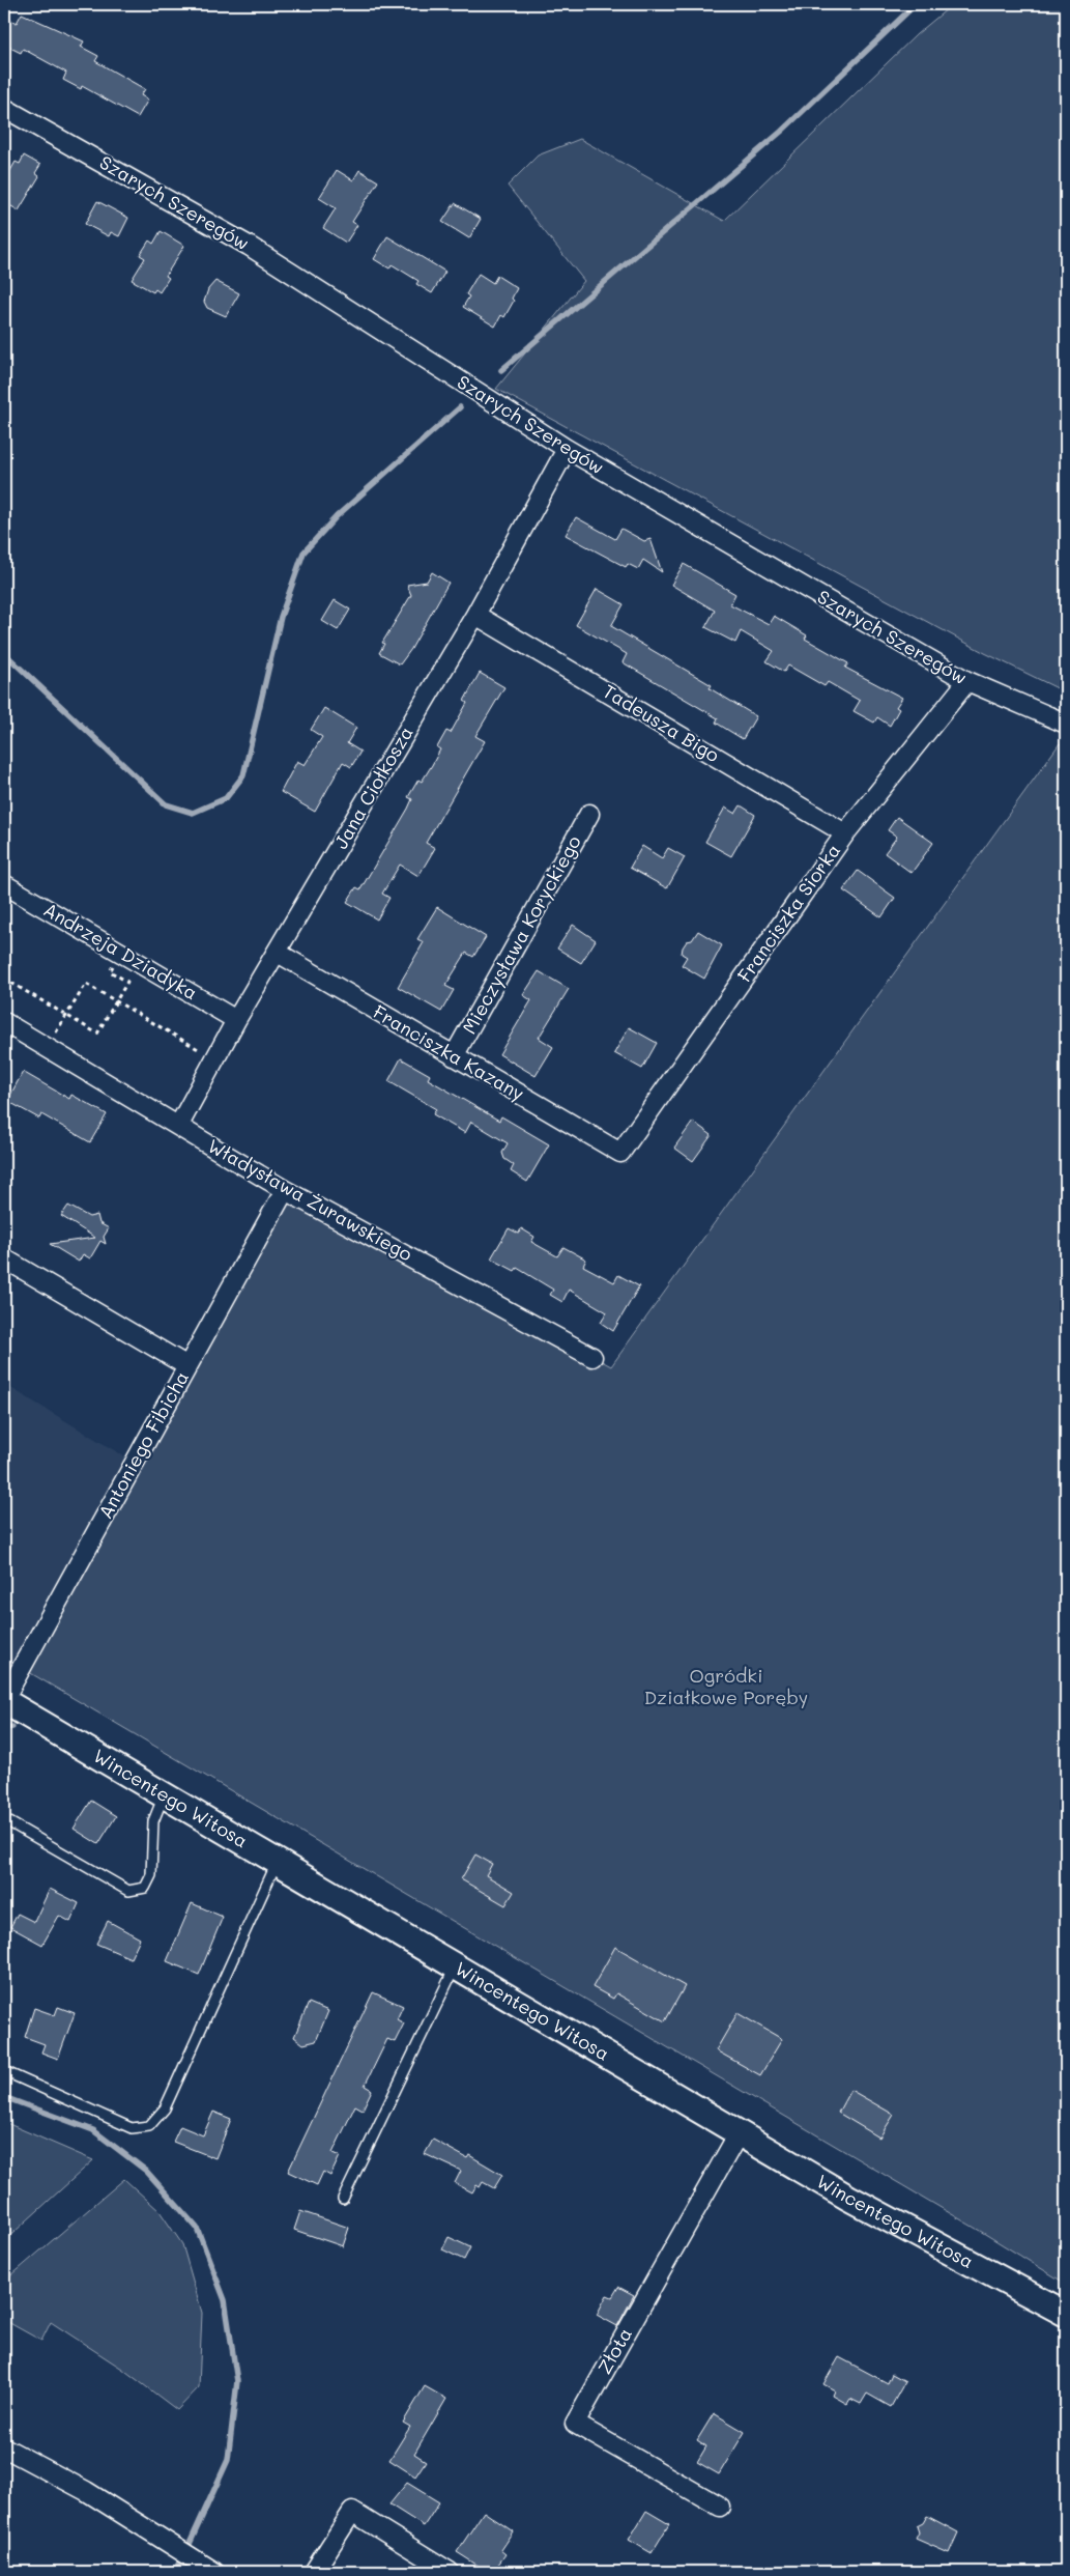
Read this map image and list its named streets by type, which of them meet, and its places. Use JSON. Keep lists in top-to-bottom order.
{
  "streets": {
    "street": [
      "Szarych Szeregów",
      "Tadeusza Bigo",
      "Jana Ciołkosza",
      "Franciszka Siorka",
      "Mieczysława Koryckiego",
      "Andrzeja Dziadyka",
      "Franciszka Kazany",
      "Władysława Żurawskiego",
      "Antoniego Fibicha",
      "Wincentego Witosa",
      "Złota"
    ]
  },
  "crossings": [
    ["Szarych Szeregów", "Jana Ciołkosza"],
    ["Szarych Szeregów", "Franciszka Siorka"],
    ["Tadeusza Bigo", "Jana Ciołkosza"],
    ["Tadeusza Bigo", "Franciszka Siorka"],
    ["Jana Ciołkosza", "Andrzeja Dziadyka"],
    ["Jana Ciołkosza", "Franciszka Kazany"],
    ["Jana Ciołkosza", "Władysława Żurawskiego"],
    ["Franciszka Siorka", "Franciszka Kazany"],
    ["Mieczysława Koryckiego", "Franciszka Kazany"],
    ["Władysława Żurawskiego", "Antoniego Fibicha"],
    ["Antoniego Fibicha", "Wincentego Witosa"],
    ["Wincentego Witosa", "Złota"]
  ],
  "parks": ["Ogródki Działkowe Poręby"]
}
